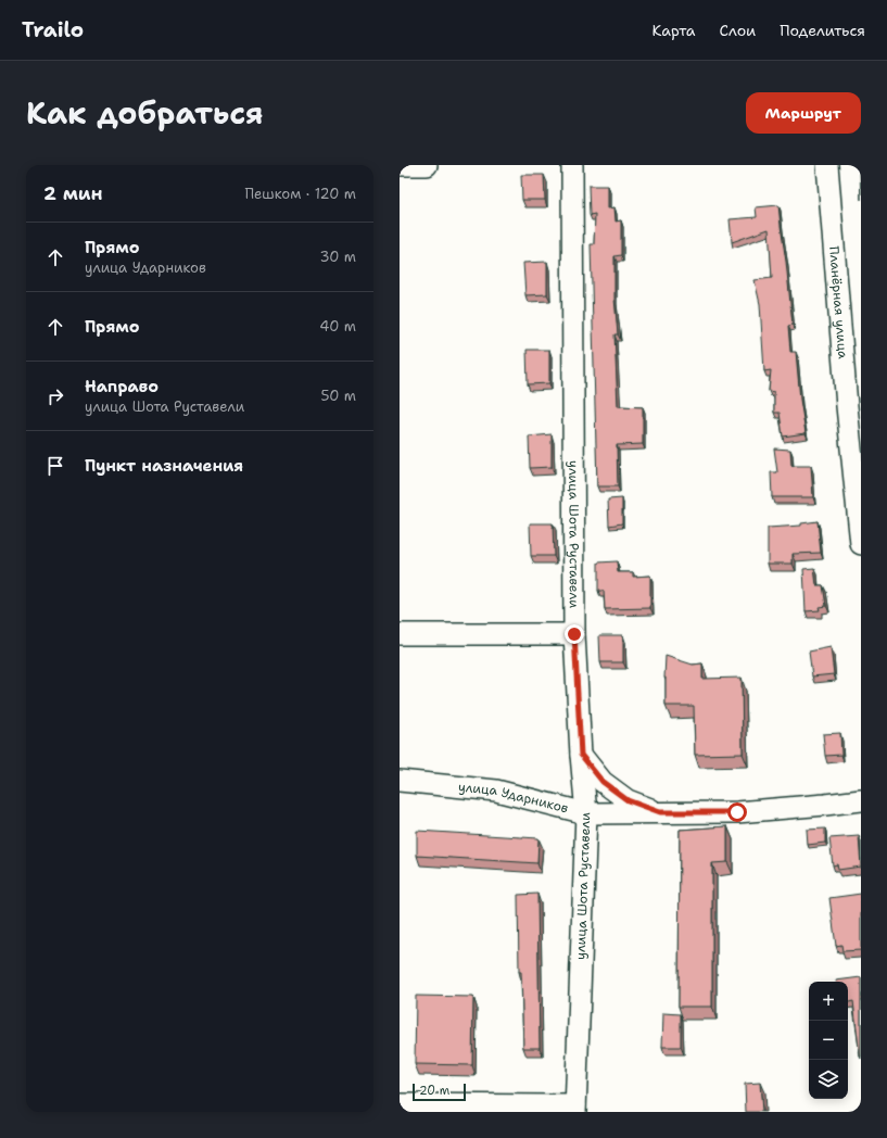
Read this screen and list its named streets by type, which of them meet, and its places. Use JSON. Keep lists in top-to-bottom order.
{
  "streets": {
    "street": ["Планёрная улица", "улица Шота Руставели", "улица Ударников"]
  },
  "crossings": [
    ["улица Шота Руставели", "улица Ударников"]
  ],
  "scale_bar": "20 m",
  "page": {
    "header": "Trailo",
    "nav": ["Карта", "Слои", "Поделиться"],
    "title": "Как добраться",
    "buttons": "Маршрут",
    "heading": ["2 мин", "Пешком · 120 m"],
    "list": [
      ["Прямо", "улица Ударников", "30 m"],
      ["Прямо", "40 m"],
      ["Направо", "улица Шота Руставели", "50 m"],
      "Пункт назначения"
    ],
    "map_buttons": ["+", "−"],
    "scale": "20 m"
  }
}
